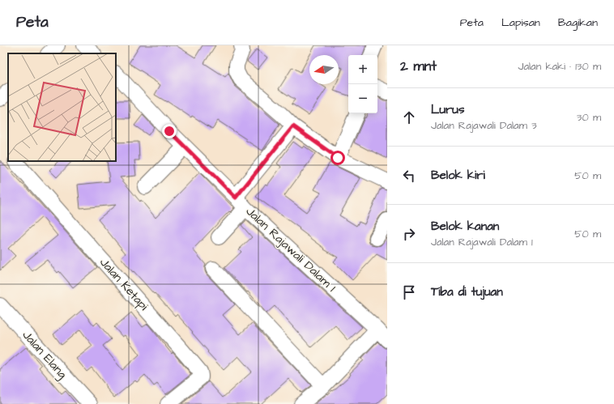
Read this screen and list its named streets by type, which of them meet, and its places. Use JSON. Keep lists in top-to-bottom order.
{
  "streets": {
    "street": ["Jalan Rajawali Dalam 1", "Jalan Ketapi", "Jalan Elang"]
  },
  "north": "left",
  "page": {
    "header": "Peta",
    "nav": ["Peta", "Lapisan", "Bagikan"],
    "heading": ["2 mnt", "Jalan kaki · 130 m"],
    "map_buttons": ["+", "−"],
    "list": [
      ["Lurus", "Jalan Rajawali Dalam 3", "30 m"],
      ["Belok kiri", "50 m"],
      ["Belok kanan", "Jalan Rajawali Dalam 1", "50 m"],
      "Tiba di tujuan"
    ]
  }
}
